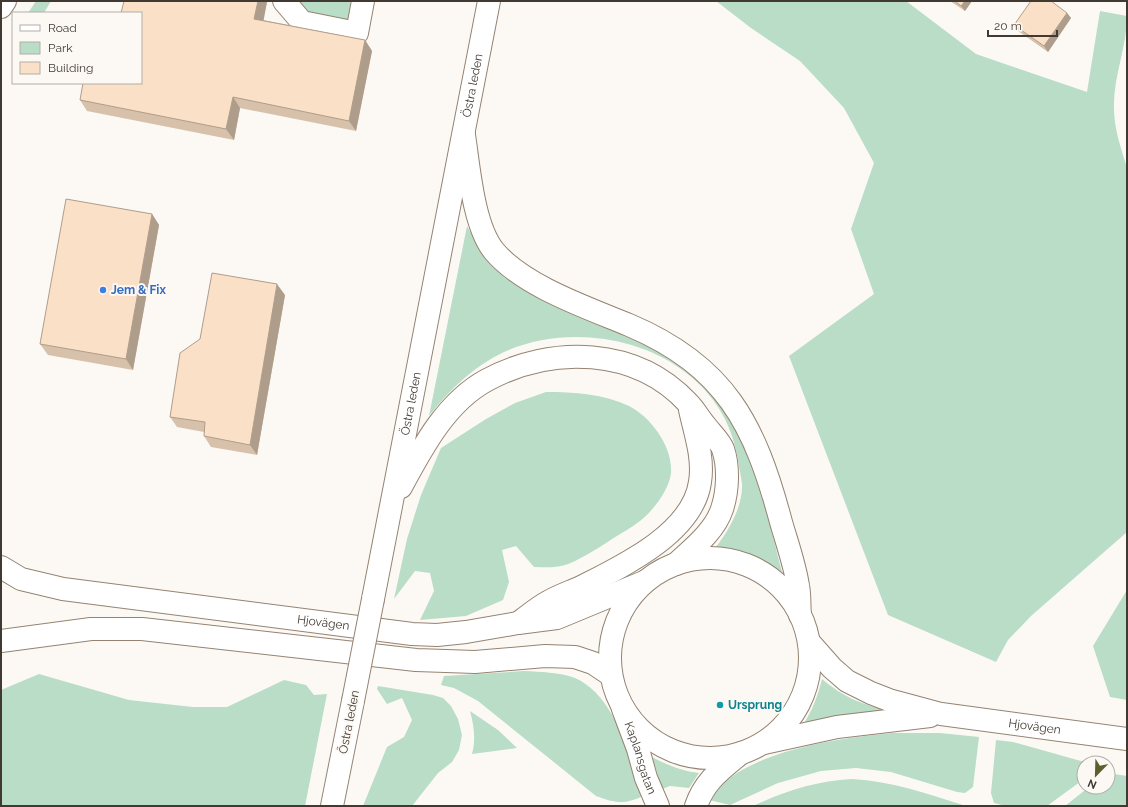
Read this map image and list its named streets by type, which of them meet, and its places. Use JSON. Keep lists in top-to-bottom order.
{
  "streets": {
    "main road": ["Östra leden", "Hjovägen", "Kaplansgatan"]
  },
  "places": ["Jem & Fix", "Ursprung"],
  "legend": ["Road", "Park", "Building"],
  "scale_bar": "20 m",
  "north": "bottom left"
}
